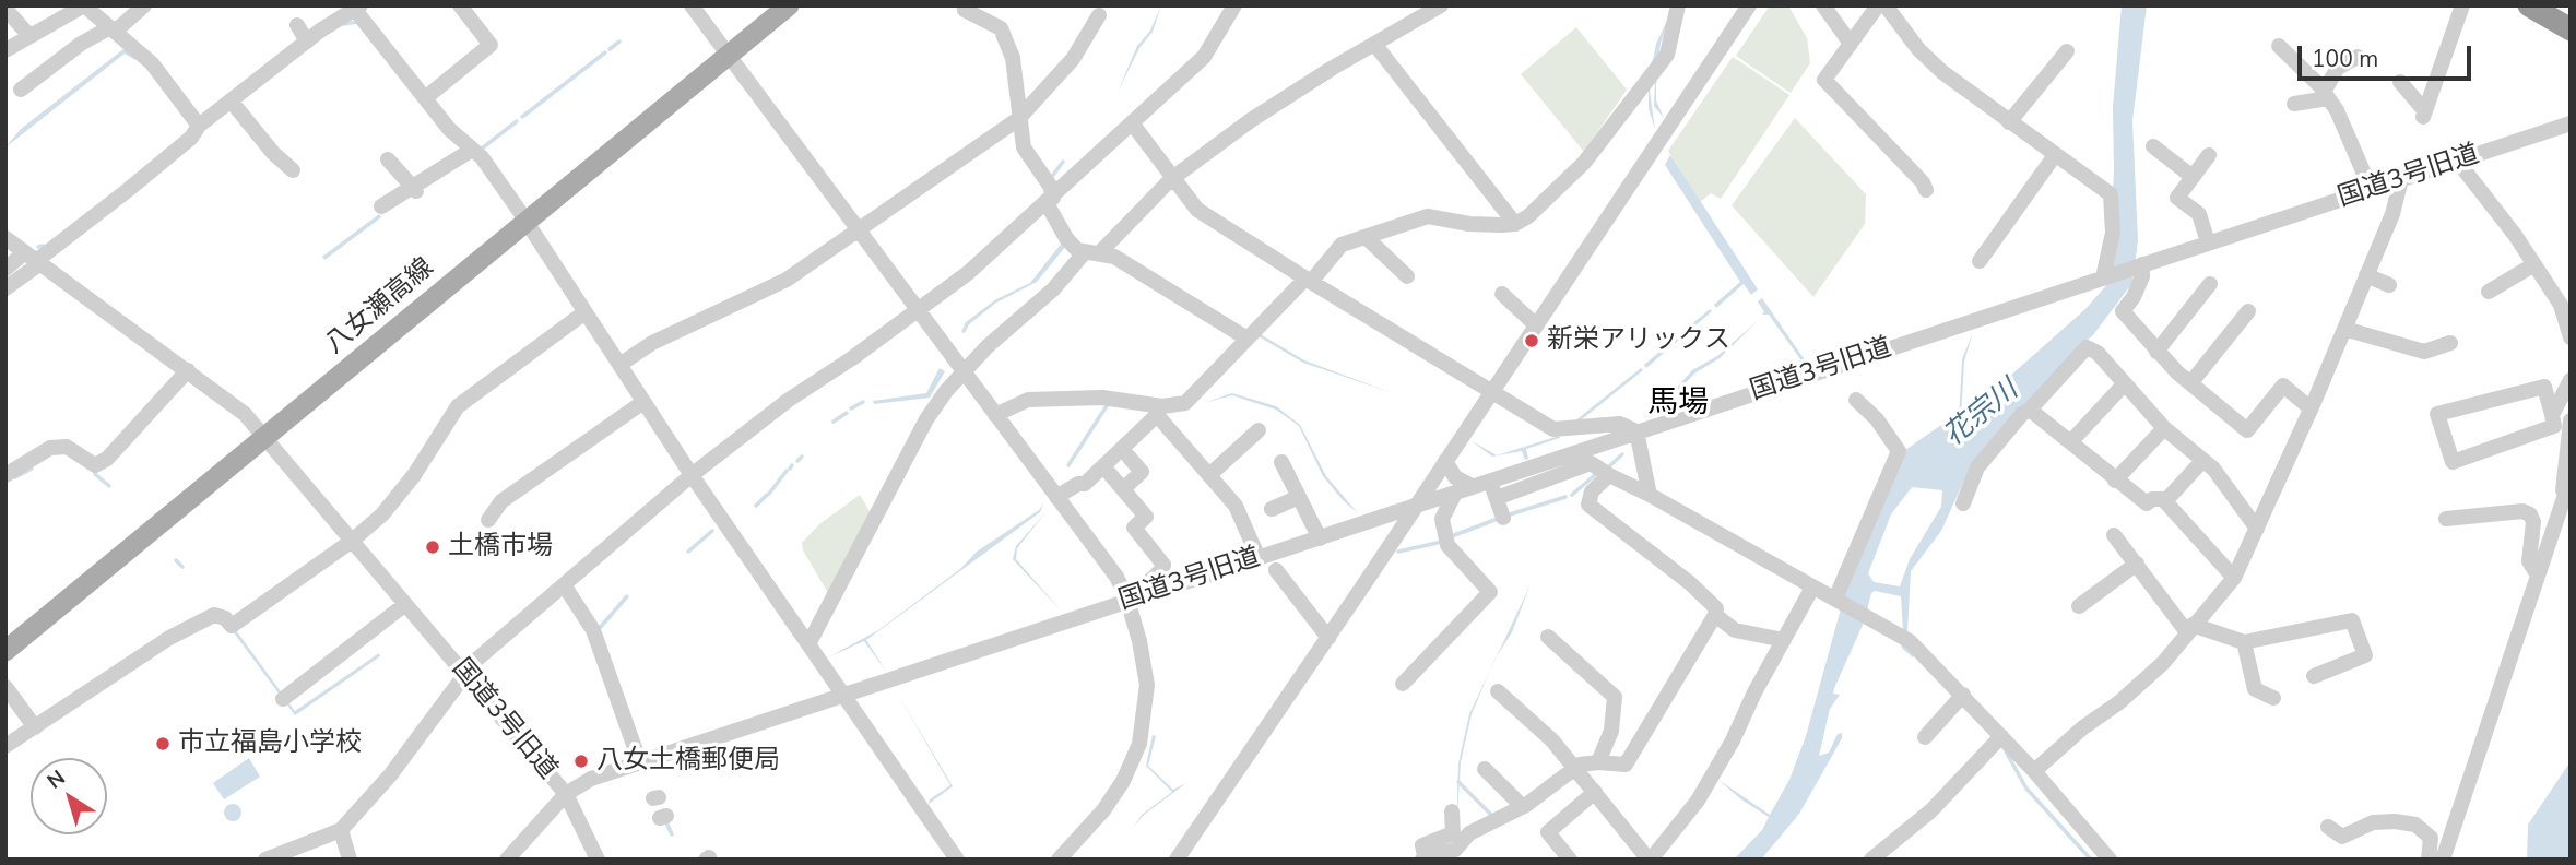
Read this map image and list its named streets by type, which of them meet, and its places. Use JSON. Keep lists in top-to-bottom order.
{
  "streets": {
    "main road": ["八女瀬高線"],
    "street": ["国道3号旧道"]
  },
  "crossings": [
    ["国道3号旧道", "八女瀬高線"]
  ],
  "districts": ["馬場"],
  "water": ["花宗川"],
  "places": [
    "新栄アリックス",
    "土橋市場",
    "市立福島小学校",
    "八女土橋郵便局"
  ],
  "scale_bar": "100 m",
  "north": "top left"
}
